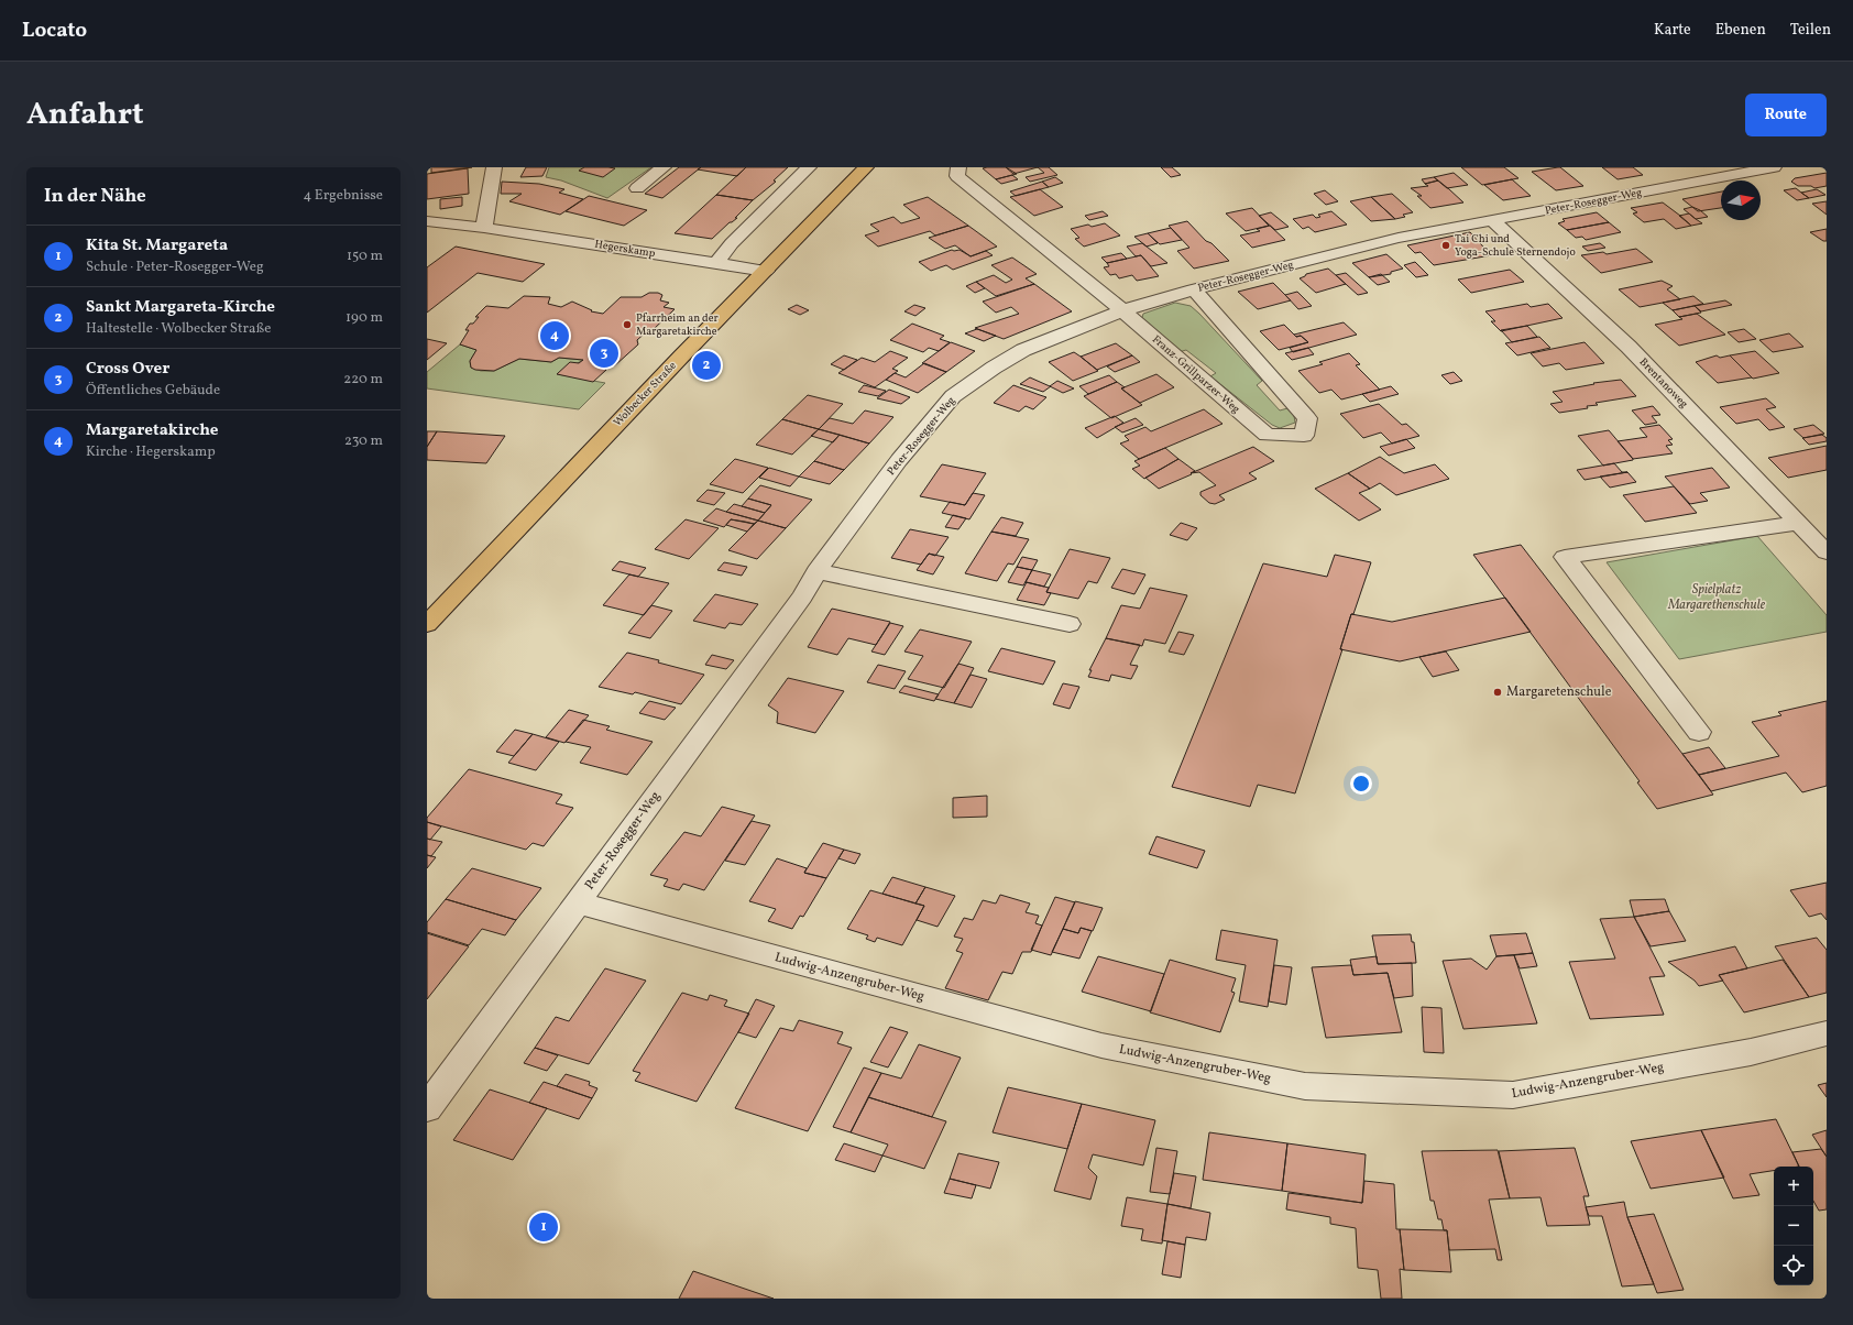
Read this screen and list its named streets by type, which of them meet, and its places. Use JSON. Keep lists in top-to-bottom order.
{
  "streets": {
    "main road": ["Wolbecker Straße"],
    "street": [
      "Peter-Rosegger-Weg",
      "Hegerskamp",
      "Franz-Grillparzer-Weg",
      "Brentanoweg",
      "Ludwig-Anzengruber-Weg"
    ]
  },
  "crossings": [
    ["Peter-Rosegger-Weg", "Franz-Grillparzer-Weg"],
    ["Peter-Rosegger-Weg", "Brentanoweg"],
    ["Peter-Rosegger-Weg", "Ludwig-Anzengruber-Weg"],
    ["Hegerskamp", "Wolbecker Straße"]
  ],
  "parks": ["Spielplatz Margarethenschule"],
  "places": ["Tai Chi und Yoga-Schule Sternendojo", "Pfarrheim an der Margaretakirche", "Margaretenschule"],
  "north": "right",
  "page": {
    "header": "Locato",
    "nav": ["Karte", "Ebenen", "Teilen"],
    "title": "Anfahrt",
    "buttons": "Route",
    "heading": ["In der Nähe", "4 Ergebnisse"],
    "list": [
      {
        "mark": "1",
        "name": "Kita St. Margareta",
        "note": "Schule · Peter-Rosegger-Weg",
        "value": "150 m"
      },
      {
        "mark": "2",
        "name": "Sankt Margareta-Kirche",
        "note": "Haltestelle · Wolbecker Straße",
        "value": "190 m"
      },
      {
        "mark": "3",
        "name": "Cross Over",
        "note": "Öffentliches Gebäude",
        "value": "220 m"
      },
      {
        "mark": "4",
        "name": "Margaretakirche",
        "note": "Kirche · Hegerskamp",
        "value": "230 m"
      }
    ],
    "pins": [
      "4",
      "3",
      "2",
      "1"
    ],
    "map_buttons": ["+", "−"]
  }
}
